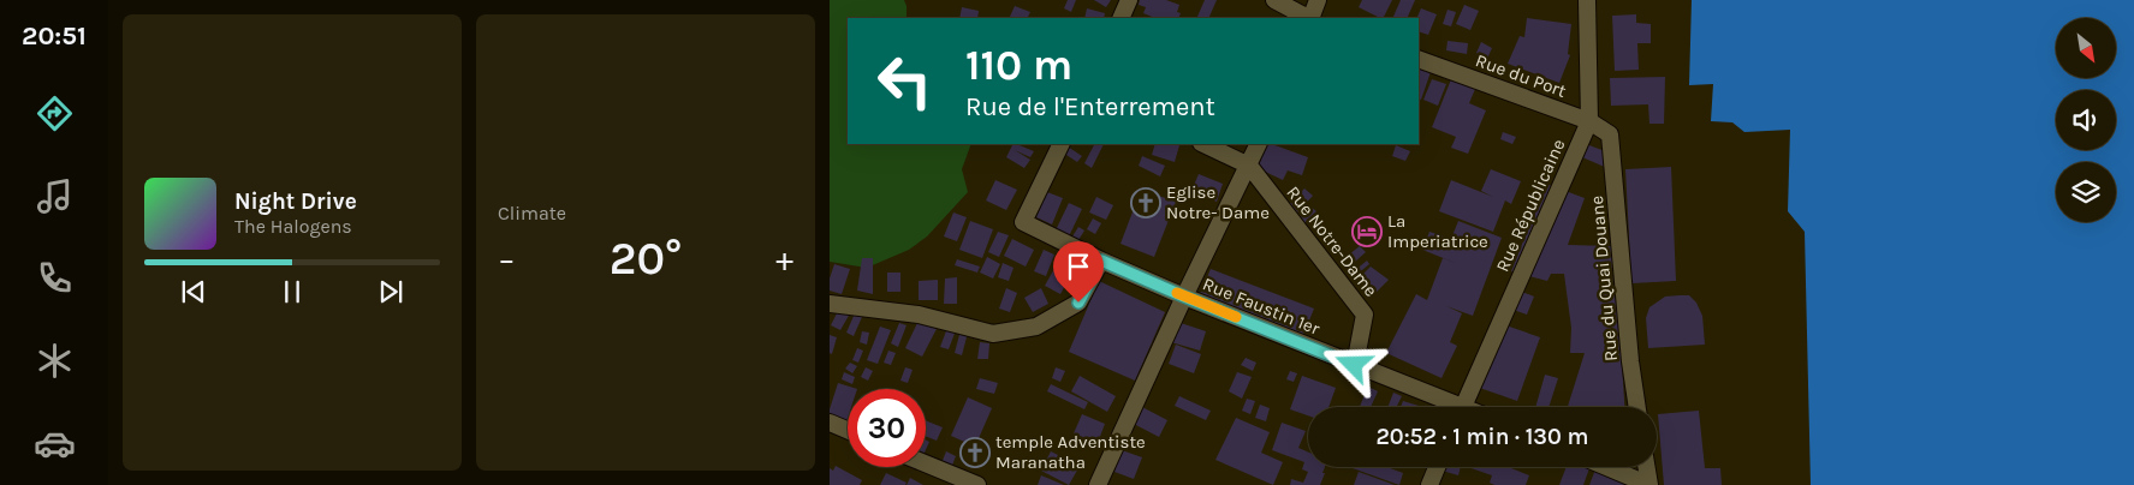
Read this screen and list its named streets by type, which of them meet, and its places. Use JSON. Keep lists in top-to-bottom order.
{
  "streets": {
    "street": [
      "Rue du Port",
      "Rue Républicaine",
      "Rue Notre-Dame",
      "Rue du Quai Douane",
      "Rue Faustin 1er"
    ]
  },
  "crossings": [
    ["Rue du Port", "Rue Républicaine"],
    ["Rue du Port", "Rue du Quai Douane"],
    ["Rue Notre-Dame", "Rue Faustin 1er"]
  ],
  "places": {
    "church": ["Eglise Notre- Dame", "temple Adventiste Maranatha"],
    "hotel": ["La Imperiatrice"]
  },
  "north": "bottom right",
  "page": {
    "tabs": "20:51",
    "tile": "Climate",
    "turn": ["110 m", "Rue de l'Enterrement"],
    "song": ["Night Drive", "The Halogens"],
    "heat": ["−", "20°", "+"],
    "limit": "30",
    "trip": "20:52 · 1 min · 130 m"
  }
}
